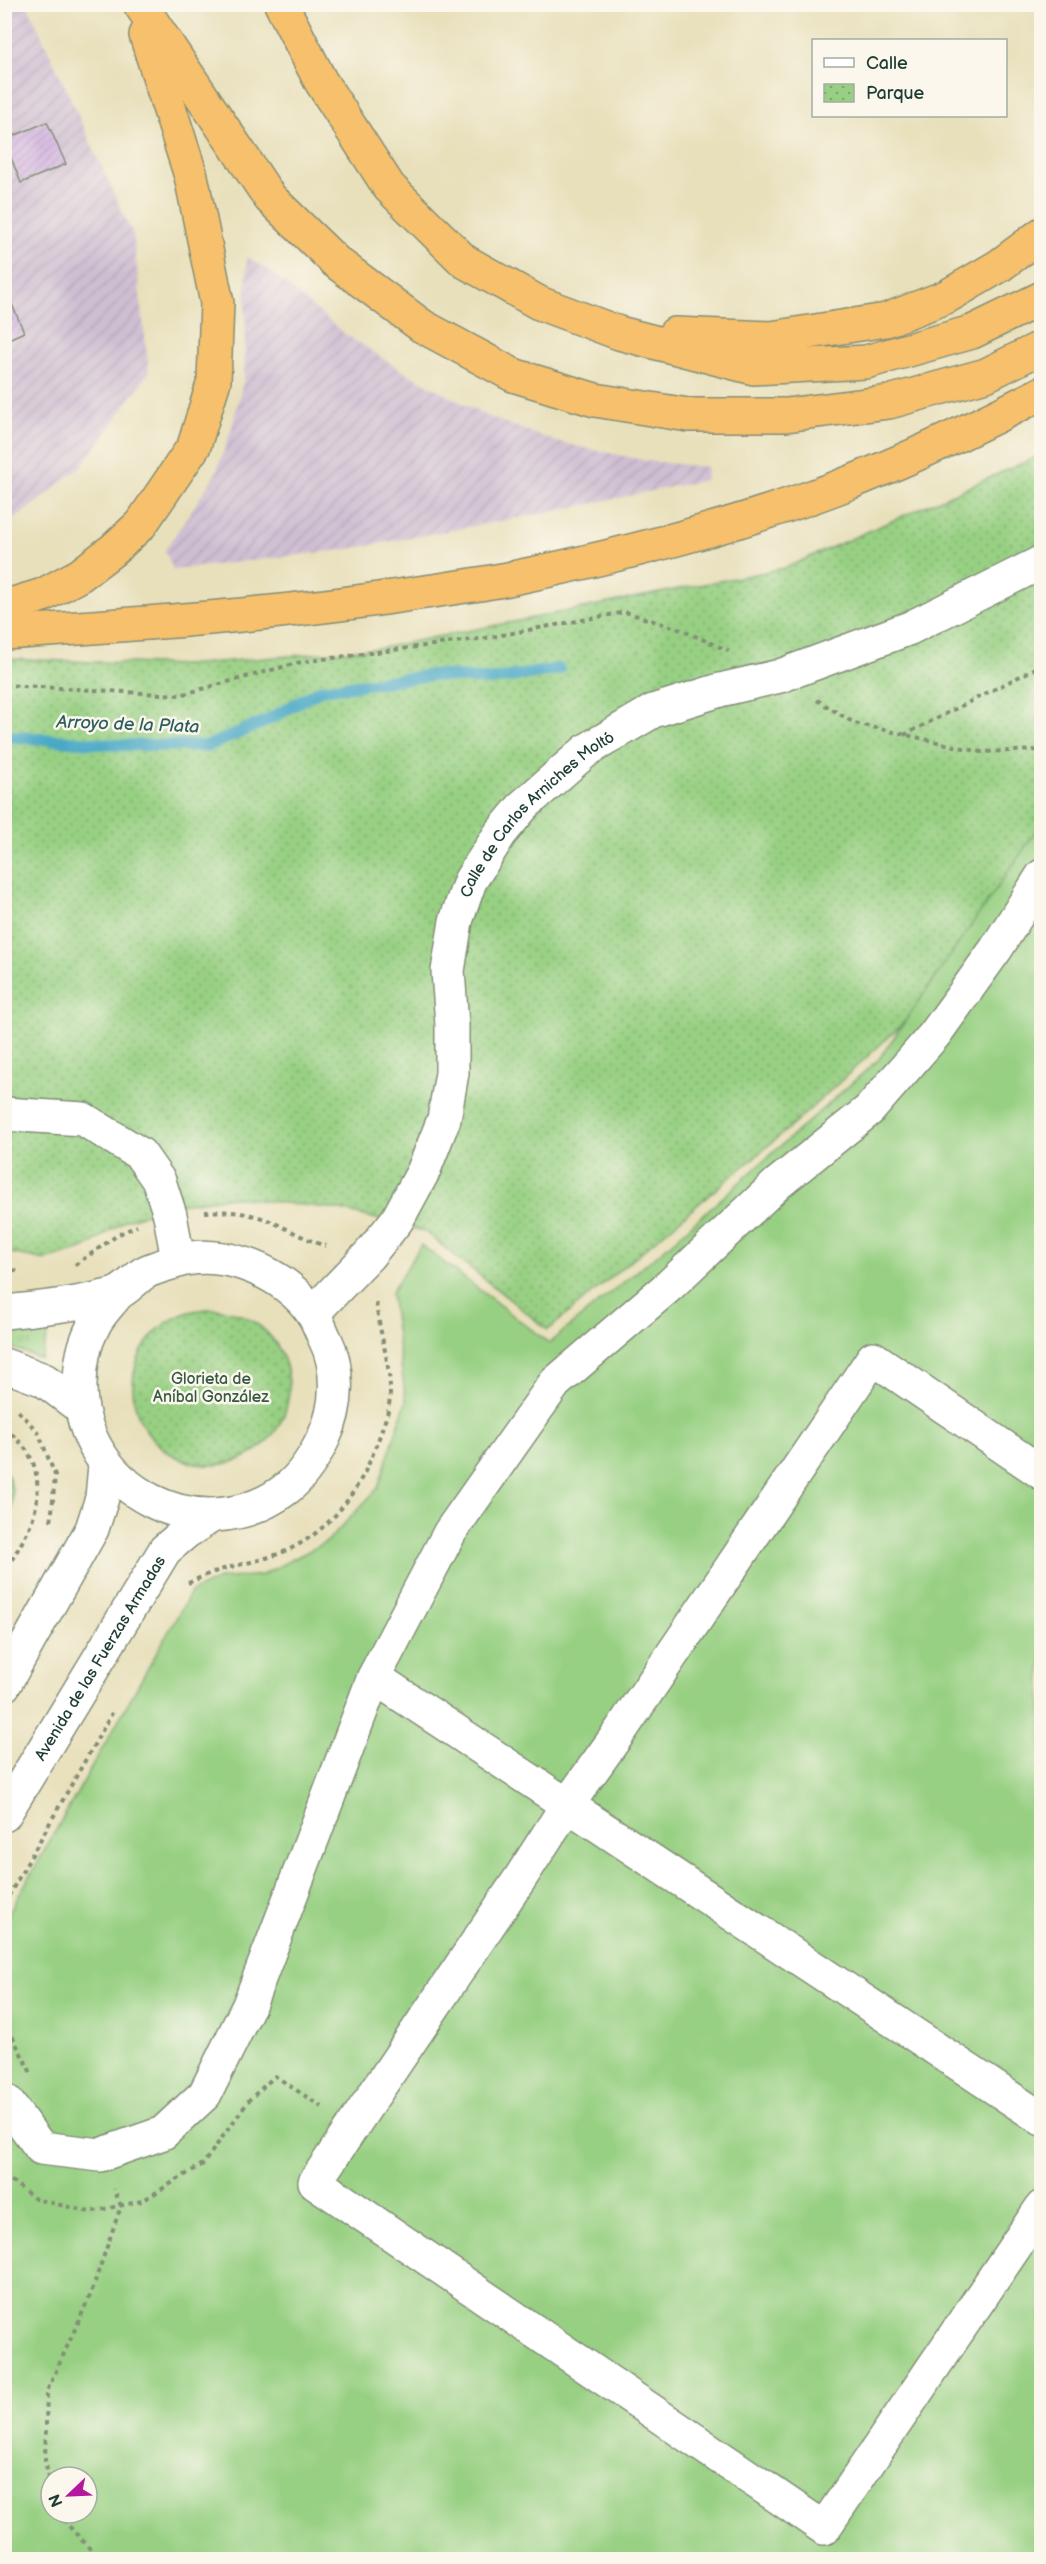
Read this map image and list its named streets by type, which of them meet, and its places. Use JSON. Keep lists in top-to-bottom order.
{
  "streets": {
    "street": ["Calle de Carlos Arniches Moltó", "Avenida de las Fuerzas Armadas"]
  },
  "water": ["Arroyo de la Plata"],
  "parks": ["Glorieta de Aníbal González"],
  "legend": ["Calle", "Parque"],
  "north": "bottom left"
}
